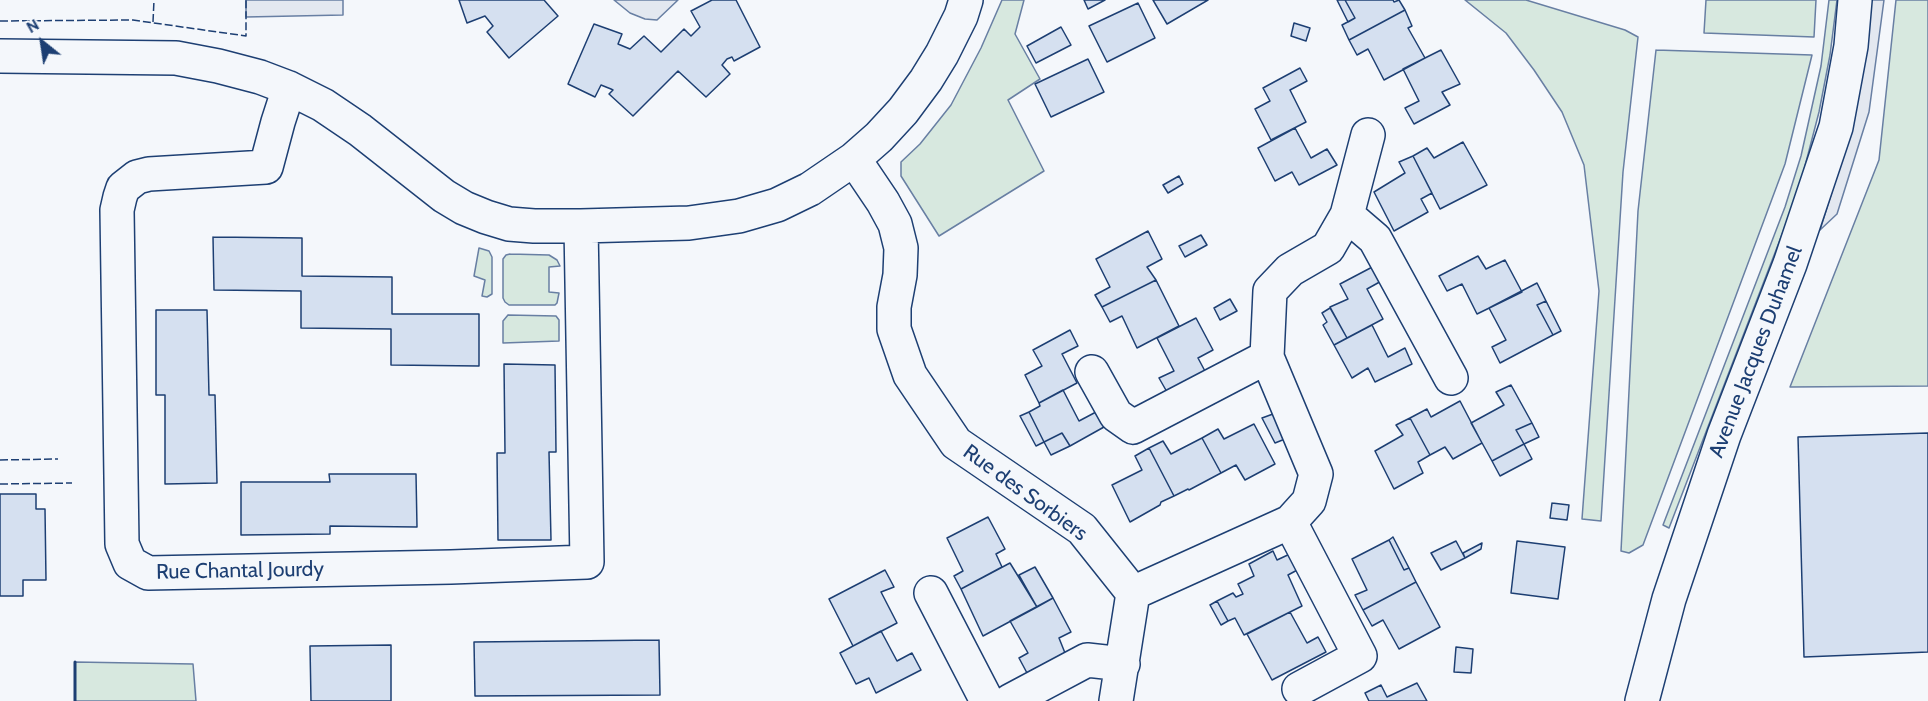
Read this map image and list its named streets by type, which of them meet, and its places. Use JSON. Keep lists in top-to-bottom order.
{
  "streets": {
    "street": ["Avenue Jacques Duhamel", "Rue des Sorbiers", "Rue Chantal Jourdy"]
  },
  "north": "top left"
}
